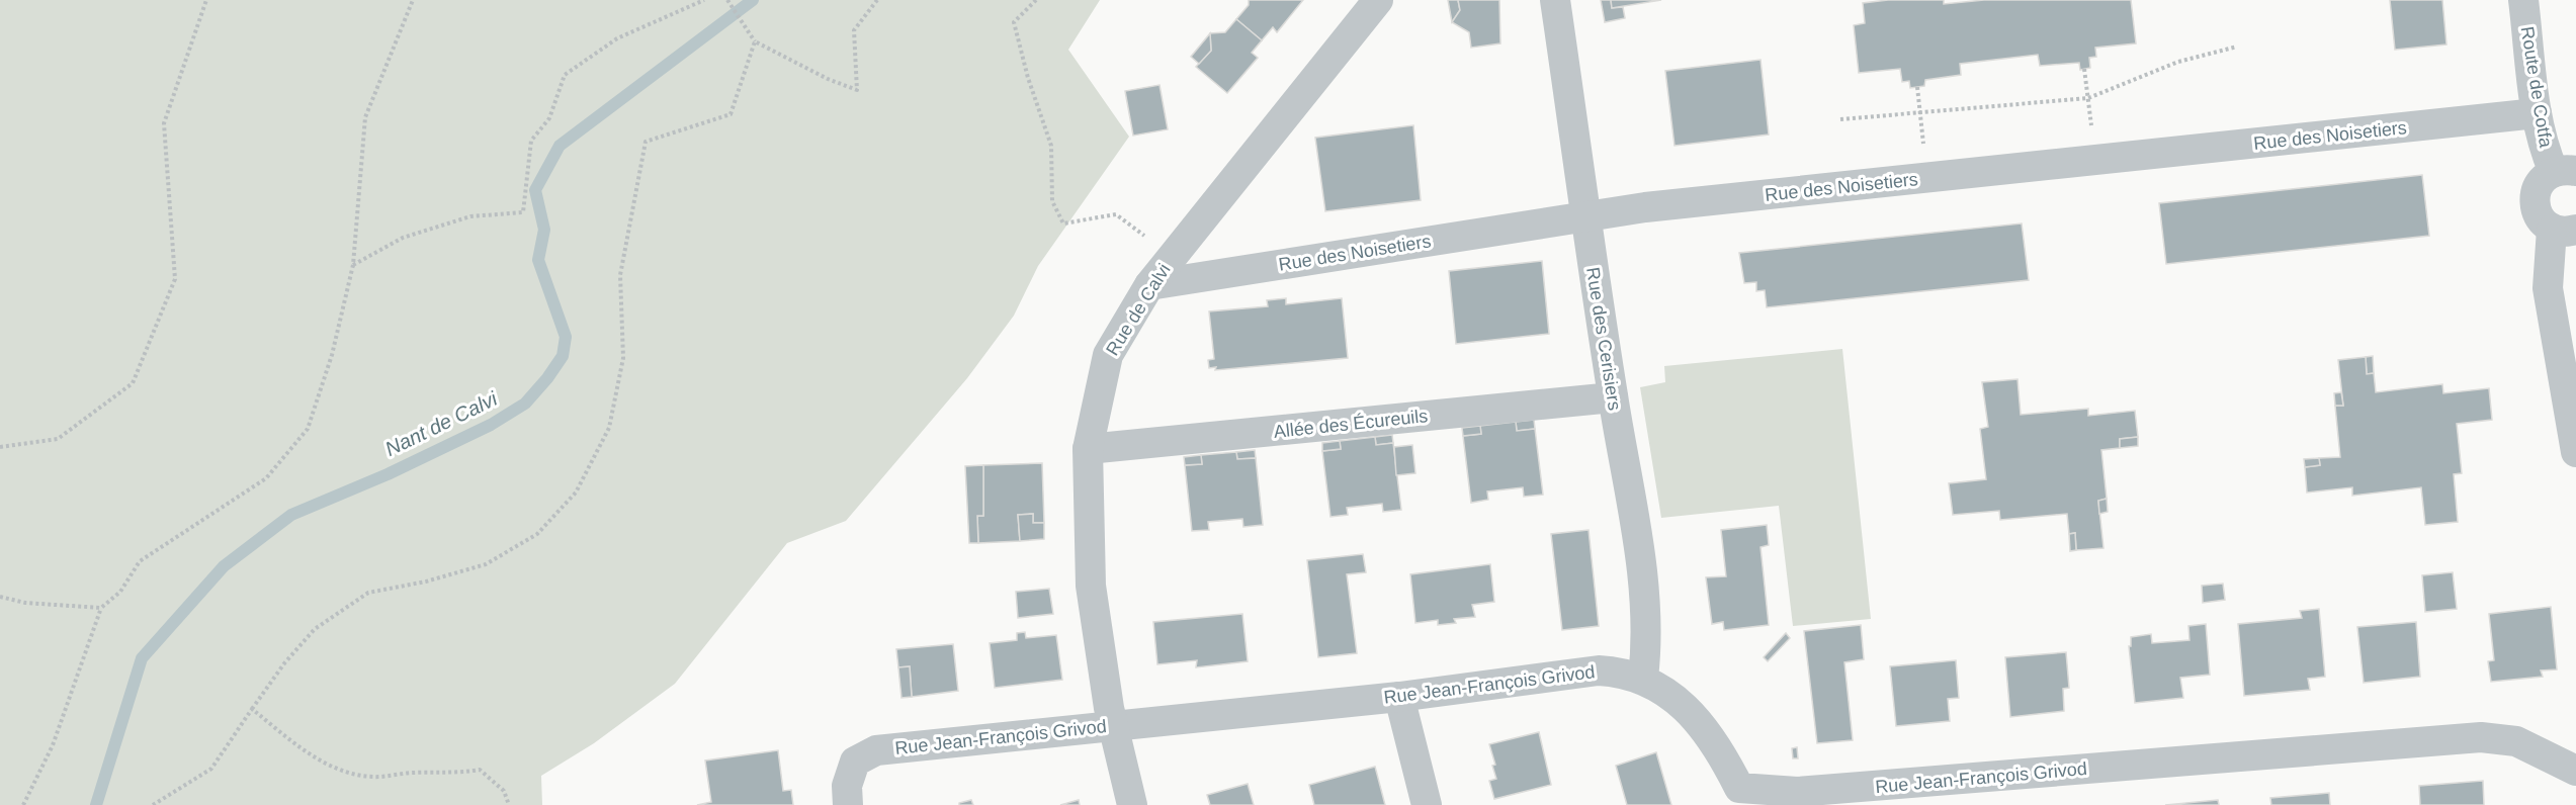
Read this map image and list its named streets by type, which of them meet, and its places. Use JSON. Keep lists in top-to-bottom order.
{
  "streets": {
    "street": [
      "Route de Cotfa",
      "Rue des Noisetiers",
      "Rue de Calvi",
      "Rue des Cerisiers",
      "Allée des Écureuils",
      "Rue Jean-François Grivod"
    ]
  },
  "crossings": [
    ["Route de Cotfa", "Rue des Noisetiers"],
    ["Rue des Noisetiers", "Rue de Calvi"],
    ["Rue des Noisetiers", "Rue des Cerisiers"],
    ["Rue de Calvi", "Allée des Écureuils"],
    ["Rue de Calvi", "Rue Jean-François Grivod"],
    ["Rue des Cerisiers", "Allée des Écureuils"],
    ["Rue des Cerisiers", "Rue Jean-François Grivod"]
  ],
  "water": ["Nant de Calvi"]
}
